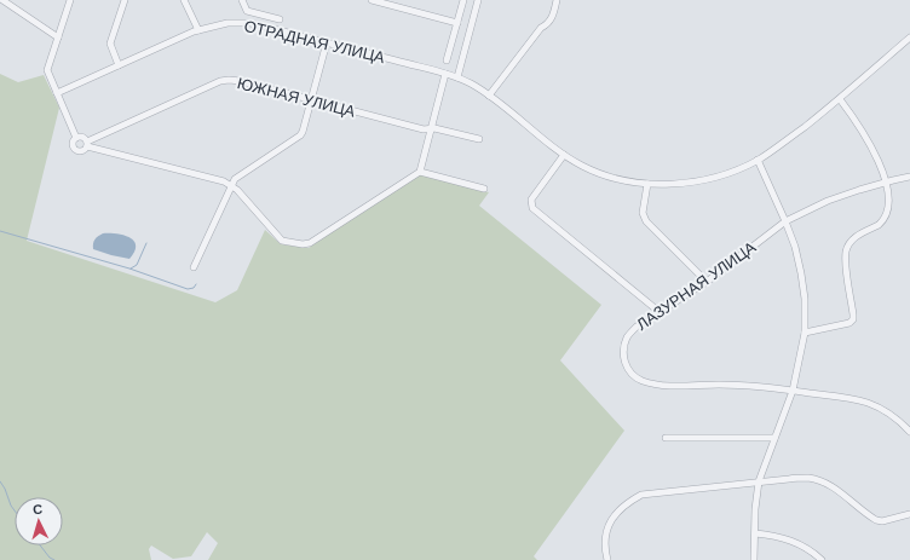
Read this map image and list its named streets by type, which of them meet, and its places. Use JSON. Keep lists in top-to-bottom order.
{
  "streets": {
    "street": ["ОТРАДНАЯ УЛИЦА", "ЮЖНАЯ УЛИЦА", "ЛАЗУРНАЯ УЛИЦА"]
  },
  "north": "top"
}
